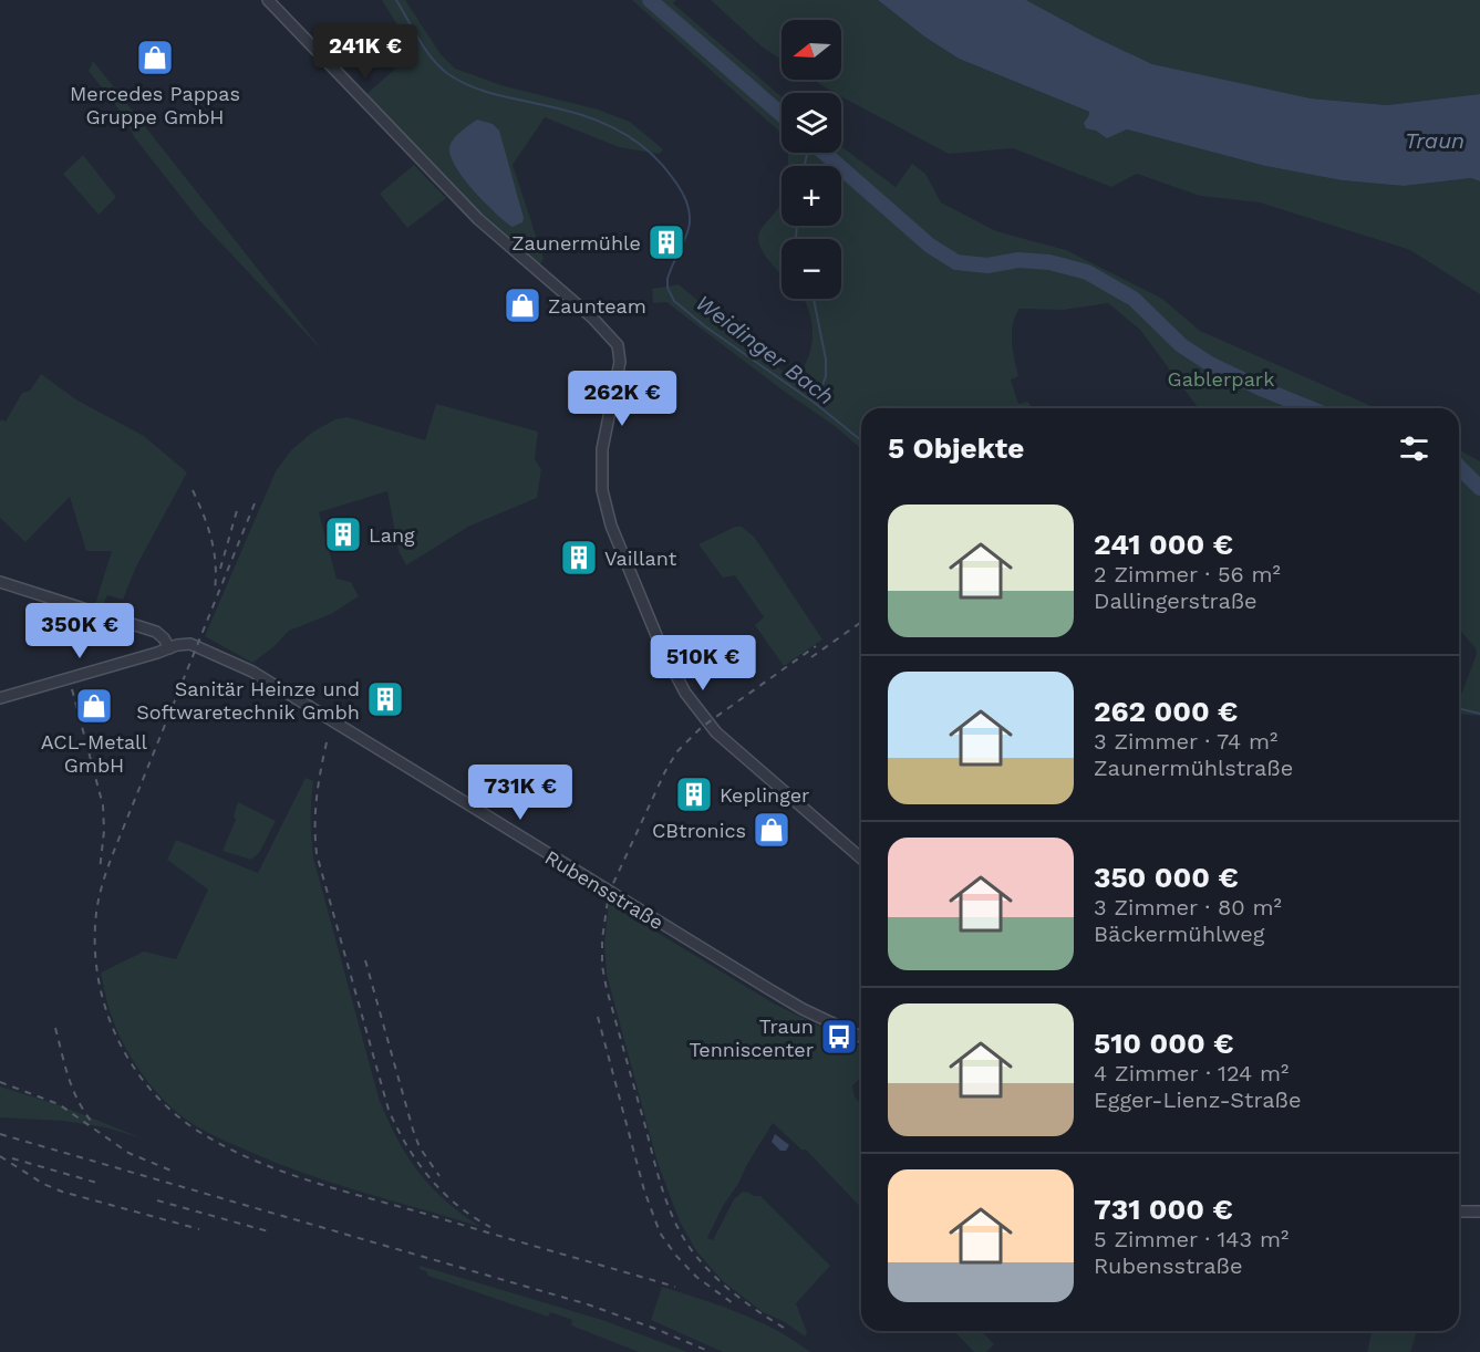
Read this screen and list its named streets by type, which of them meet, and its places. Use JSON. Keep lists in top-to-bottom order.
{
  "streets": {
    "street": ["Rubensstraße"]
  },
  "water": ["Traun", "Weidinger Bach"],
  "parks": ["Gablerpark"],
  "places": {
    "shop": [
      "Mercedes Pappas Gruppe GmbH",
      "Zaunteam",
      "ACL-Metall GmbH",
      "CBtronics"
    ],
    "building": [
      "Zaunermühle",
      "Lang",
      "Vaillant",
      "Sanitär Heinze und Softwaretechnik Gmbh",
      "Keplinger"
    ],
    "bus stop": ["Traun Tenniscenter"]
  },
  "north": "left",
  "page": {
    "map_buttons": ["+", "−"],
    "price": [
      "241K €",
      "262K €",
      "350K €",
      "510K €",
      "731K €"
    ],
    "heading": "5 Objekte",
    "list": [
      {
        "name": "241 000 €",
        "note": "2 Zimmer · 56 m² · Dallingerstraße"
      },
      {
        "name": "262 000 €",
        "note": "3 Zimmer · 74 m² · Zaunermühlstraße"
      },
      {
        "name": "350 000 €",
        "note": "3 Zimmer · 80 m² · Bäckermühlweg"
      },
      {
        "name": "510 000 €",
        "note": "4 Zimmer · 124 m² · Egger-Lienz-Straße"
      },
      {
        "name": "731 000 €",
        "note": "5 Zimmer · 143 m² · Rubensstraße"
      }
    ]
  }
}
